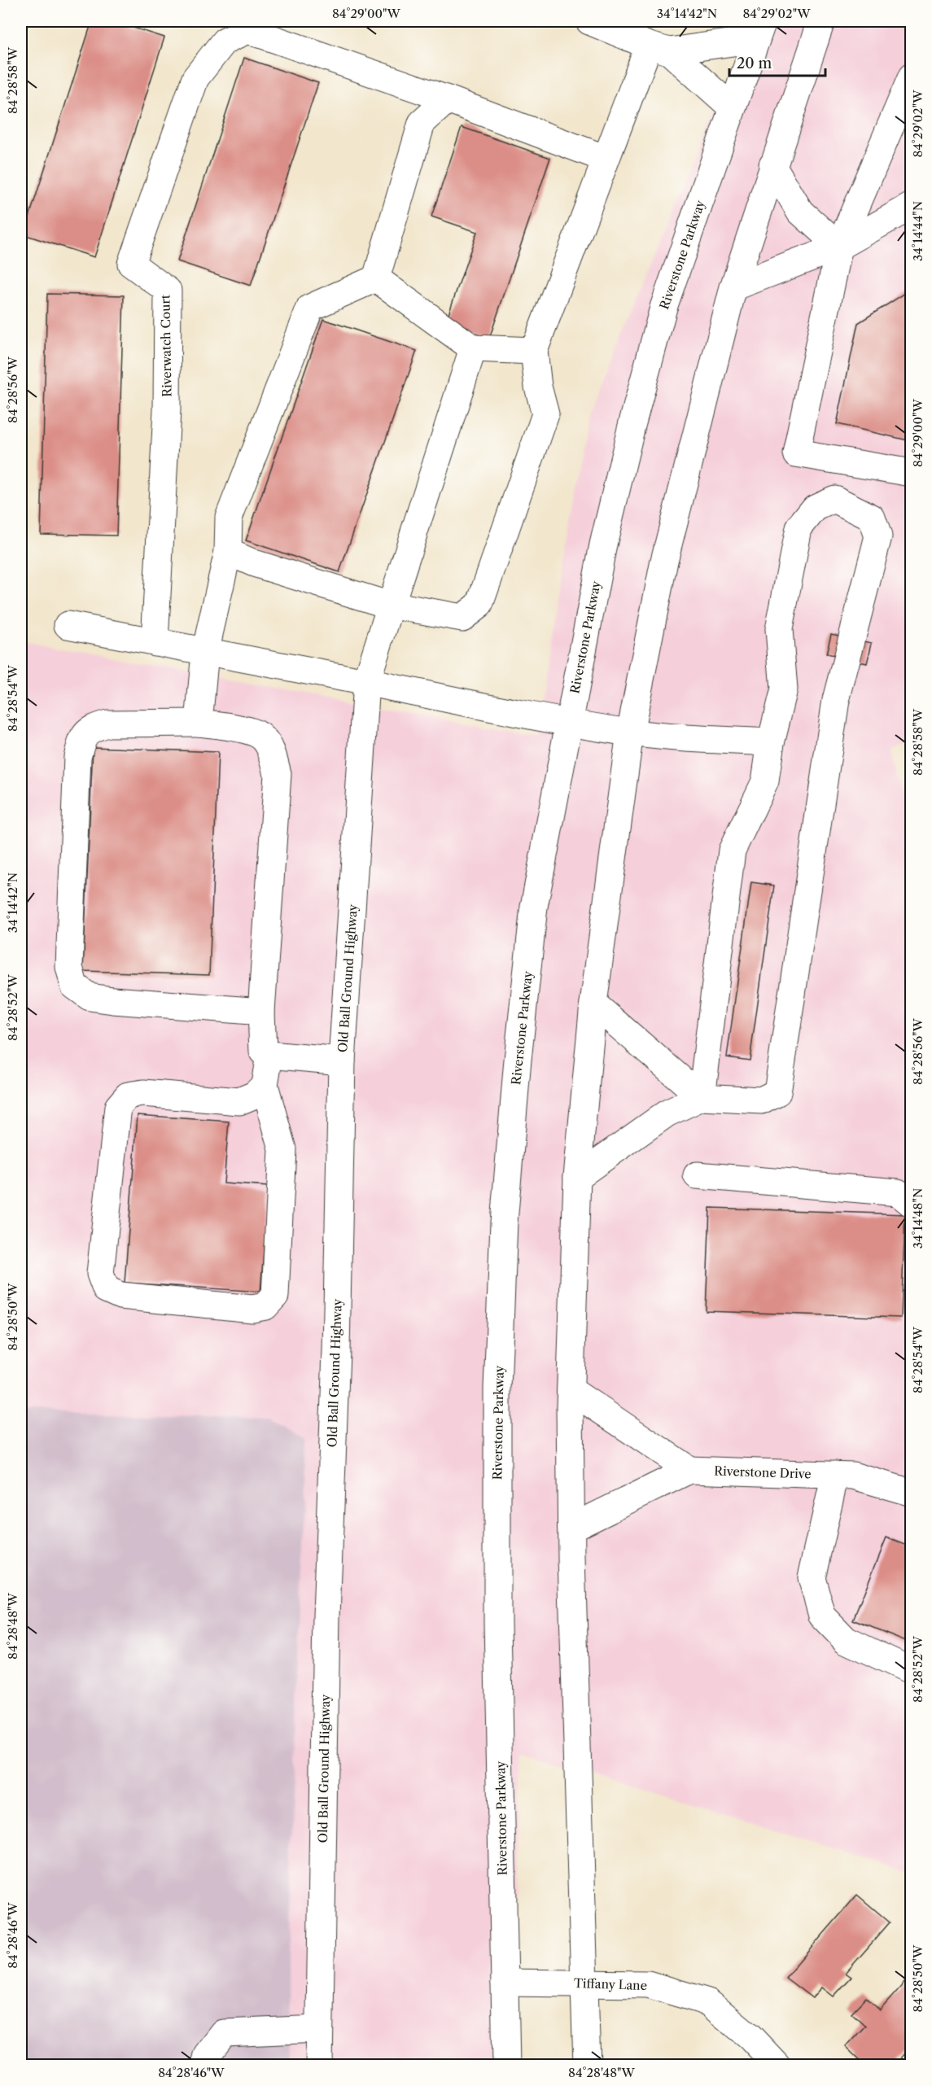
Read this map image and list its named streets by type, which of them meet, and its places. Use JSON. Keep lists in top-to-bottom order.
{
  "streets": {
    "main road": [
      "Riverstone Parkway",
      "Riverwatch Court",
      "Old Ball Ground Highway",
      "Riverstone Drive",
      "Tiffany Lane"
    ]
  },
  "crossings": [
    ["Riverstone Parkway", "Tiffany Lane"]
  ],
  "scale_bar": "20 m",
  "coordinates": [
    "84°29'00\"W",
    "34°14'42\"N",
    "84°29'02\"W",
    "84°28'58\"W",
    "34°14'44\"N",
    "84°28'56\"W",
    "84°28'54\"W",
    "84°28'52\"W",
    "34°14'48\"N",
    "84°28'50\"W",
    "84°28'48\"W",
    "84°28'46\"W"
  ]
}
